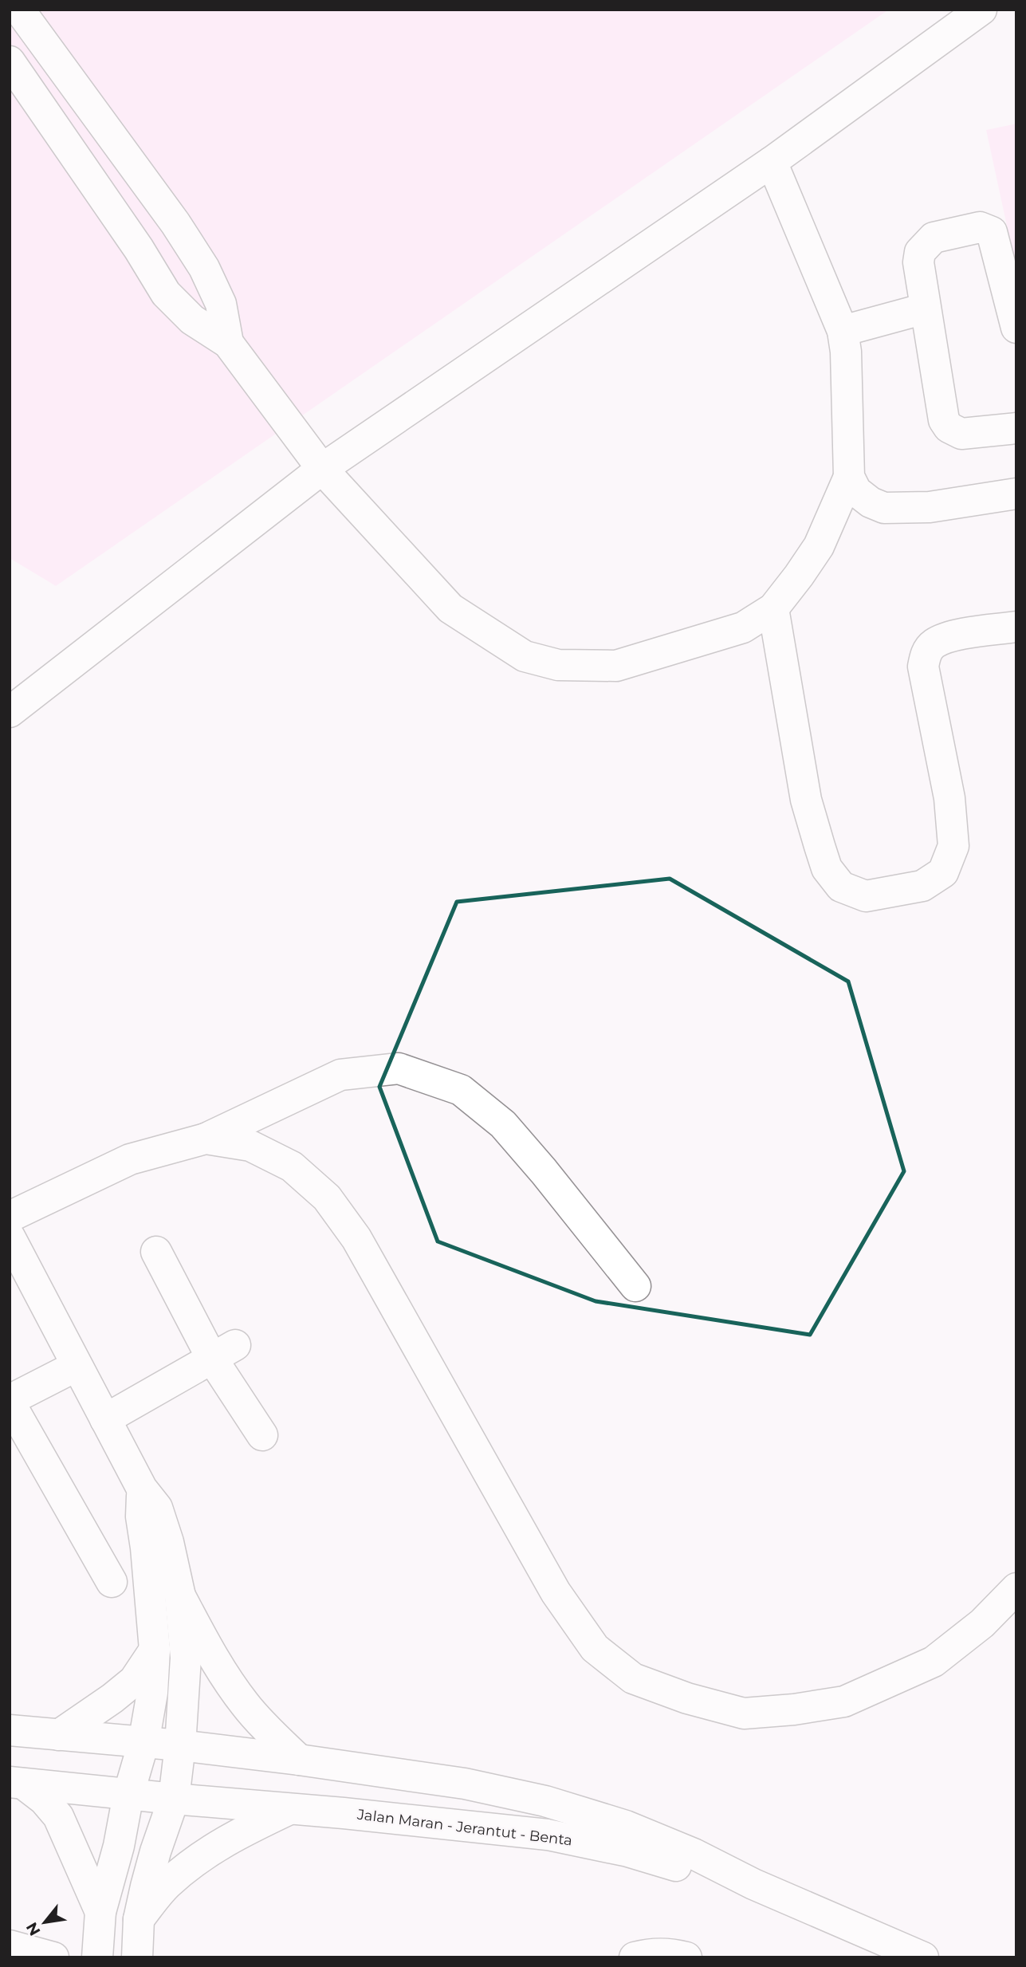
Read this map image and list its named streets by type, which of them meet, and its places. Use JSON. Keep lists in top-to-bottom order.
{
  "streets": {
    "street": ["Jalan Maran - Jerantut - Benta"]
  },
  "north": "bottom left"
}
